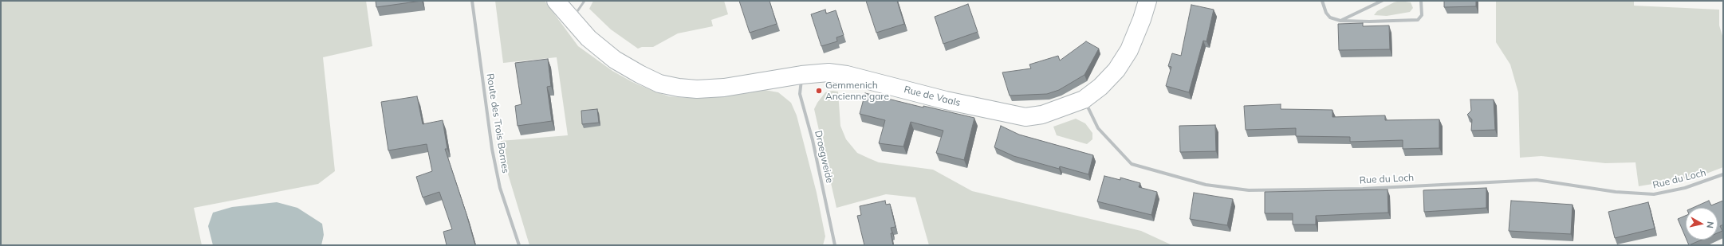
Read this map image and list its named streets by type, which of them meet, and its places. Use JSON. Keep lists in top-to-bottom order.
{
  "streets": {
    "main road": ["Rue de Vaals"],
    "street": ["Route des Trois Bornes", "Droegweide", "Rue du Loch"]
  },
  "crossings": [
    ["Rue de Vaals", "Droegweide"],
    ["Rue de Vaals", "Rue du Loch"]
  ],
  "places": ["Gemmenich Ancienne gare"],
  "north": "right"
}
